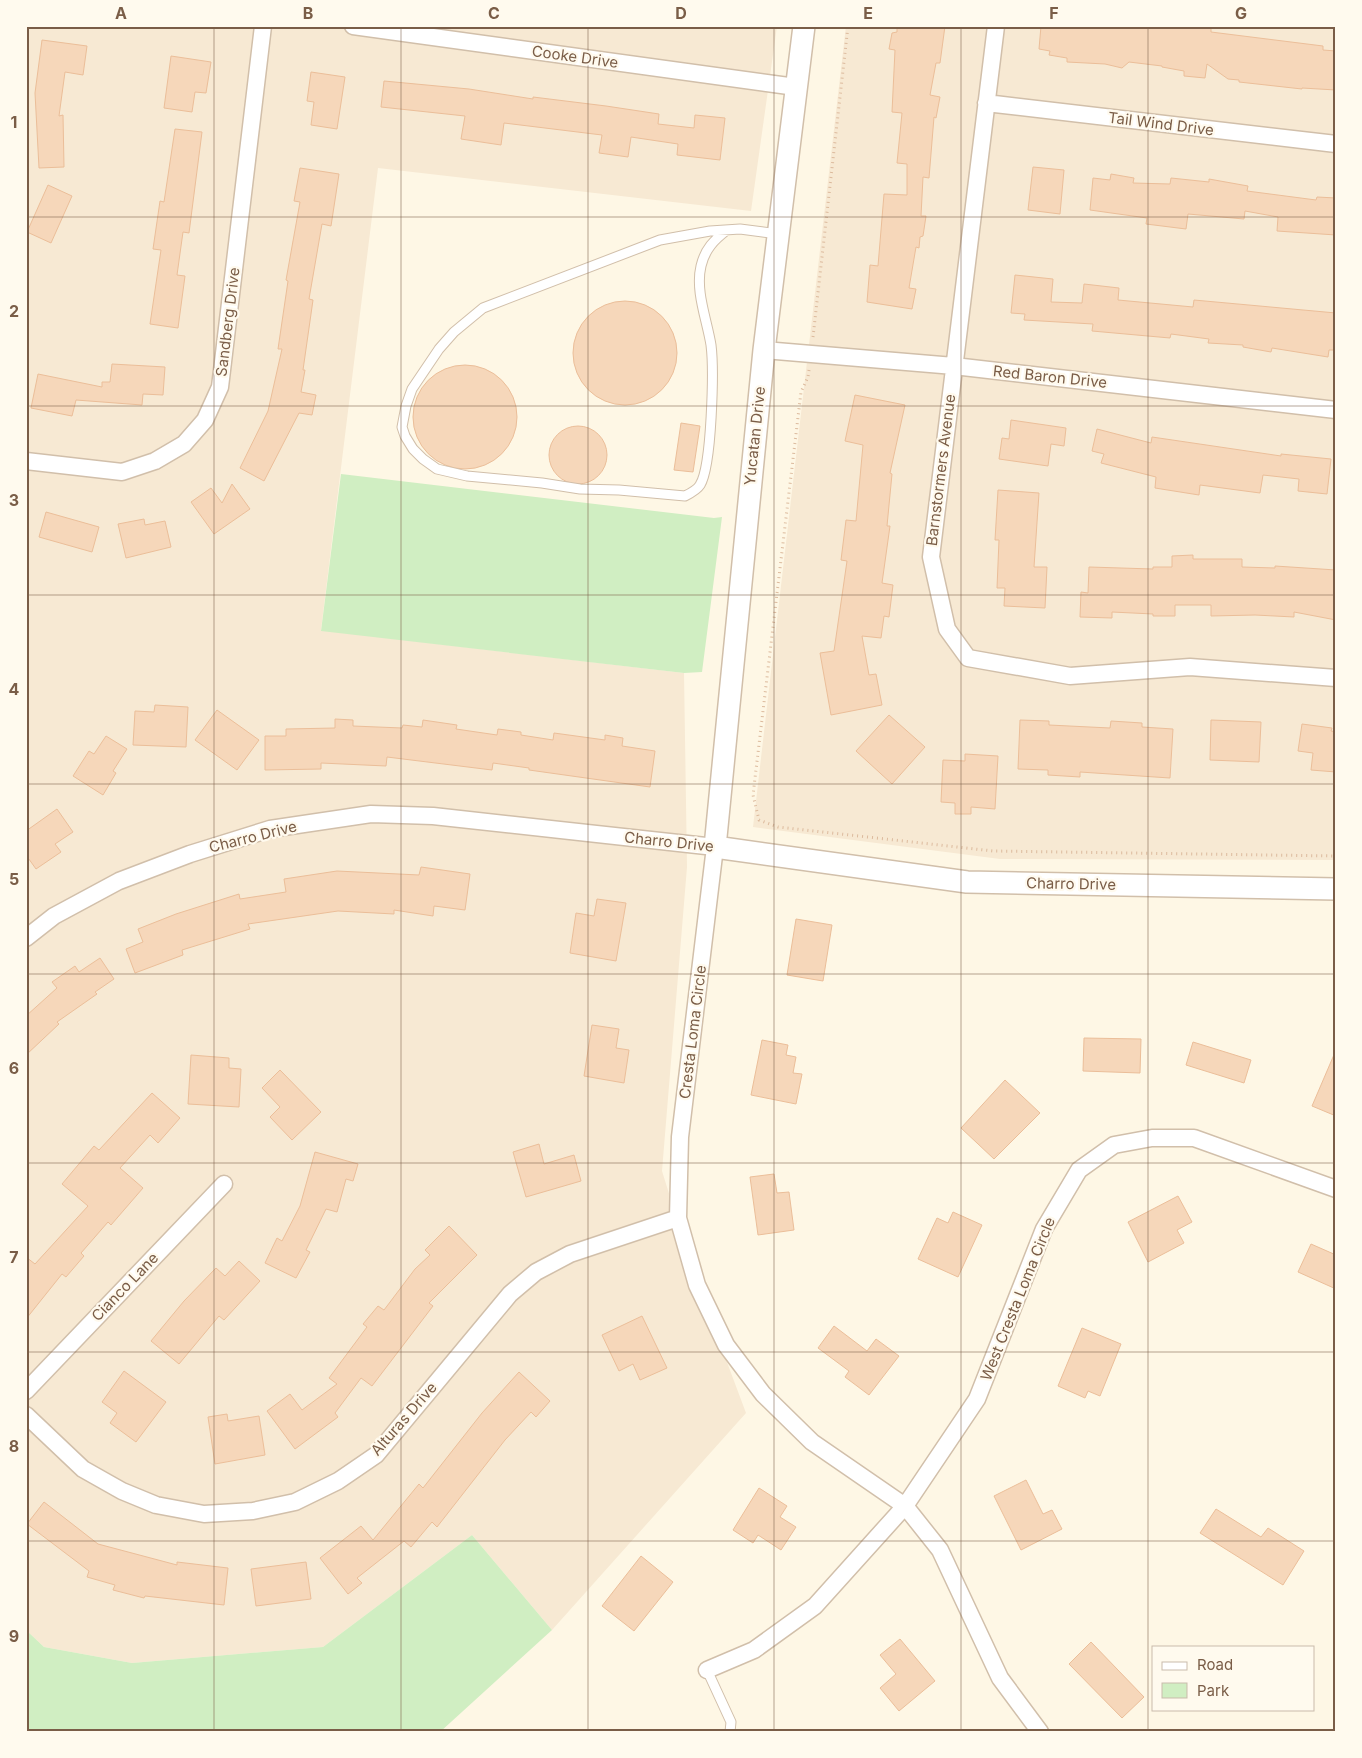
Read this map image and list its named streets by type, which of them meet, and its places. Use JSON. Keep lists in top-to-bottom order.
{
  "streets": {
    "street": [
      "Cooke Drive",
      "Tail Wind Drive",
      "Sandberg Drive",
      "Red Baron Drive",
      "Yucatan Drive",
      "Barnstormers Avenue",
      "Charro Drive",
      "Cresta Loma Circle",
      "Cianco Lane",
      "West Cresta Loma Circle",
      "Alturas Drive"
    ]
  },
  "crossings": [
    ["Cooke Drive", "Yucatan Drive"],
    ["Tail Wind Drive", "Barnstormers Avenue"],
    ["Red Baron Drive", "Yucatan Drive"],
    ["Red Baron Drive", "Barnstormers Avenue"],
    ["Yucatan Drive", "Charro Drive"],
    ["Yucatan Drive", "Cresta Loma Circle"],
    ["Charro Drive", "Cresta Loma Circle"],
    ["Cresta Loma Circle", "West Cresta Loma Circle"],
    ["Cresta Loma Circle", "Alturas Drive"]
  ],
  "legend": ["Road", "Park"],
  "grid": {
    "columns": [
      "A",
      "B",
      "C",
      "D",
      "E",
      "F",
      "G"
    ],
    "rows": [
      "1",
      "2",
      "3",
      "4",
      "5",
      "6",
      "7",
      "8",
      "9"
    ]
  }
}
